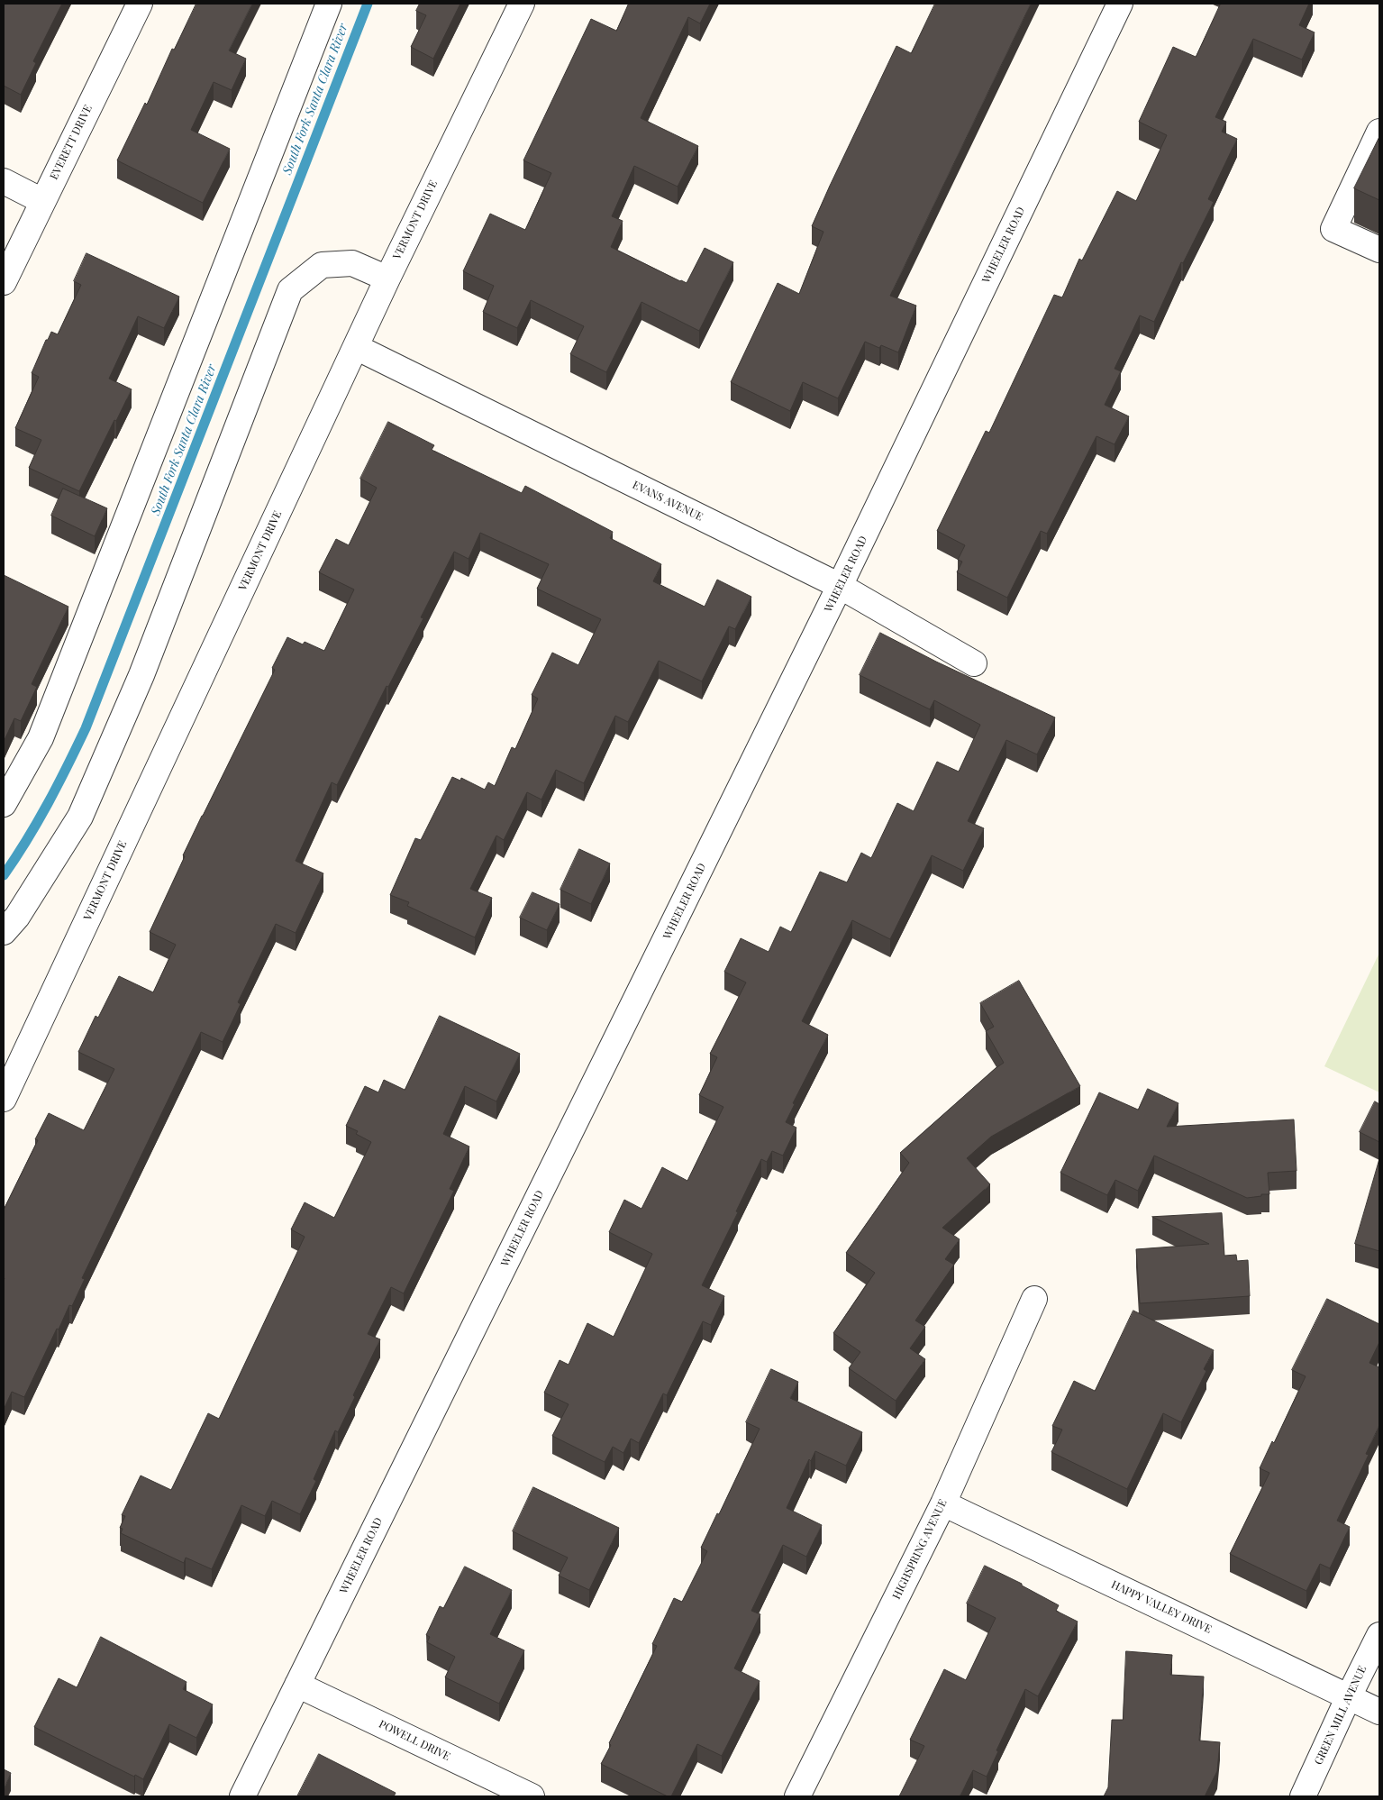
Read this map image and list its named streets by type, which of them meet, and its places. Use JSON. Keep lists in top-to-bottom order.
{
  "streets": {
    "street": [
      "EVERETT DRIVE",
      "VERMONT DRIVE",
      "WHEELER ROAD",
      "EVANS AVENUE",
      "HIGHSPRING AVENUE",
      "HAPPY VALLEY DRIVE",
      "GREEN MILL AVENUE",
      "POWELL DRIVE"
    ]
  },
  "crossings": [
    ["VERMONT DRIVE", "EVANS AVENUE"],
    ["WHEELER ROAD", "EVANS AVENUE"],
    ["WHEELER ROAD", "POWELL DRIVE"],
    ["HIGHSPRING AVENUE", "HAPPY VALLEY DRIVE"],
    ["HAPPY VALLEY DRIVE", "GREEN MILL AVENUE"]
  ],
  "water": ["South Fork Santa Clara River"]
}
